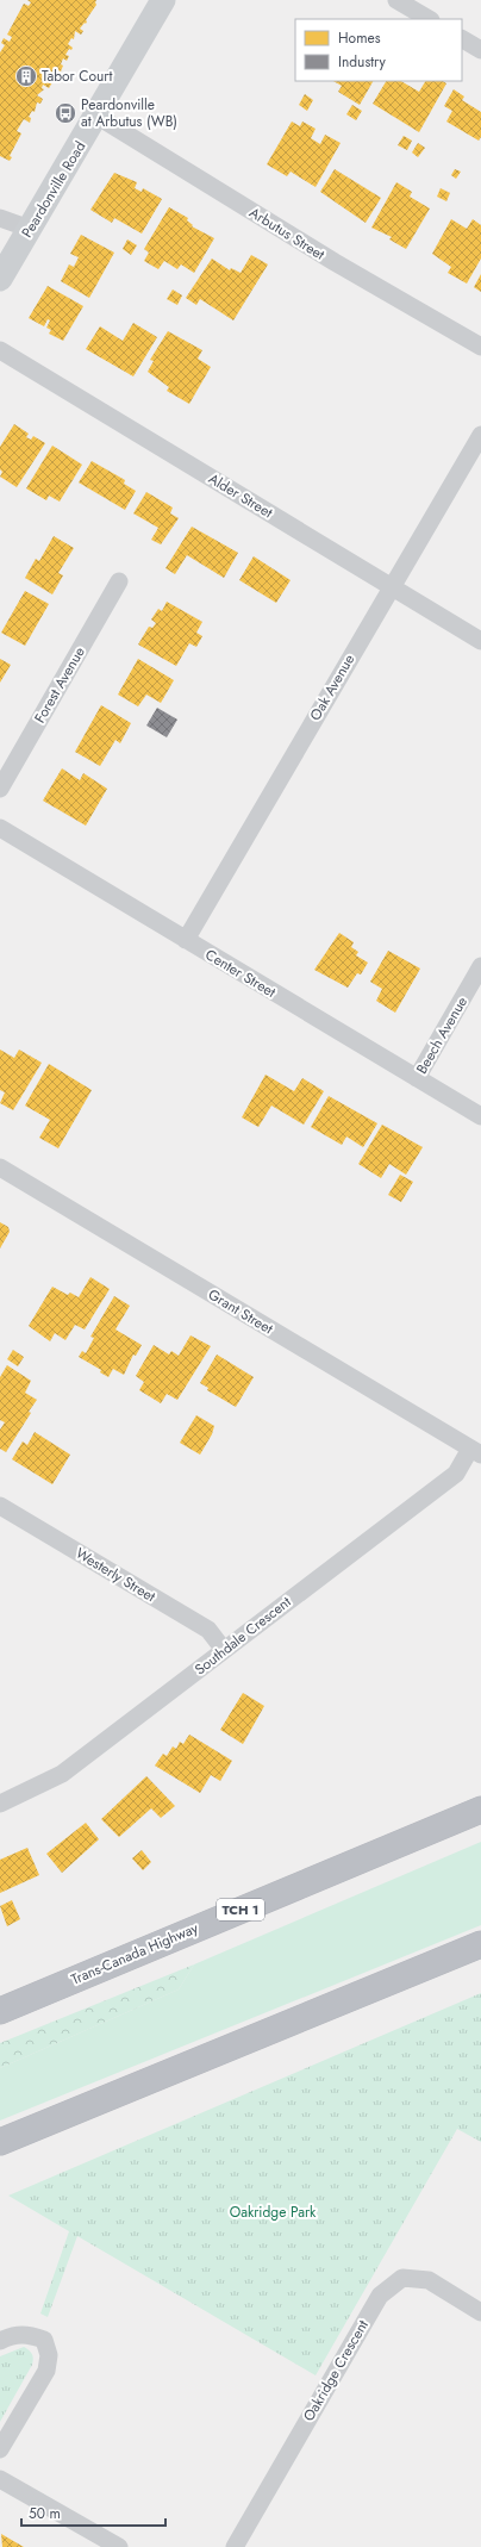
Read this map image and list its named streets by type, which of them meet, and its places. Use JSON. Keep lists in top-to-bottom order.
{
  "streets": {
    "highway": ["TCH 1", "Trans-Canada Highway"],
    "main road": ["Peardonville Road"],
    "street": [
      "Arbutus Street",
      "Alder Street",
      "Forest Avenue",
      "Oak Avenue",
      "Center Street",
      "Beech Avenue",
      "Grant Street",
      "Westerly Street",
      "Southdale Crescent",
      "Oakridge Crescent"
    ]
  },
  "crossings": [
    ["Peardonville Road", "Arbutus Street"],
    ["Alder Street", "Oak Avenue"],
    ["Oak Avenue", "Center Street"],
    ["Center Street", "Beech Avenue"],
    ["Grant Street", "Southdale Crescent"],
    ["Westerly Street", "Southdale Crescent"]
  ],
  "parks": ["Oakridge Park"],
  "places": {
    "building": ["Tabor Court"],
    "bus stop": ["Peardonville at Arbutus (WB)"]
  },
  "legend": ["Homes", "Industry"],
  "scale_bar": "50 m"
}
